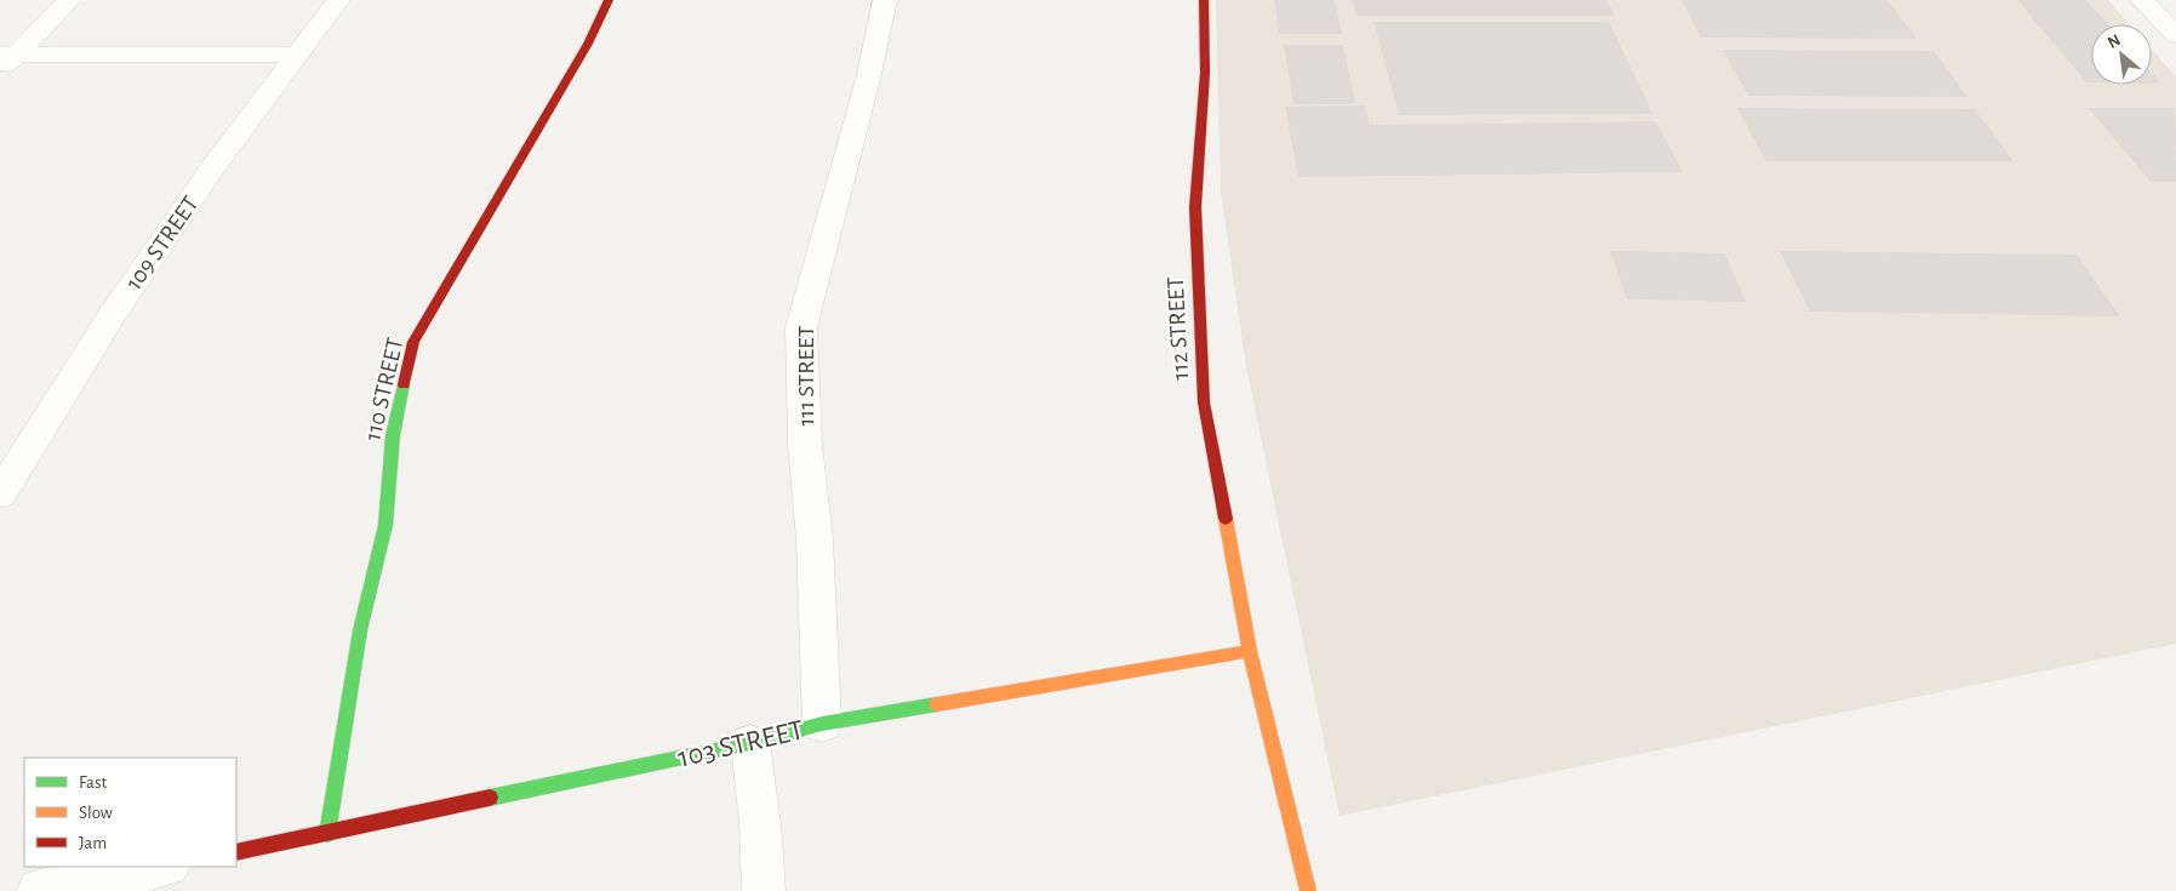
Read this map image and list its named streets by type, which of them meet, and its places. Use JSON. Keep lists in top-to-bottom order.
{
  "streets": {
    "street": [
      "109 STREET",
      "112 STREET",
      "111 STREET",
      "110 STREET",
      "103 STREET"
    ]
  },
  "crossings": [
    ["112 STREET", "103 STREET"],
    ["111 STREET", "103 STREET"],
    ["110 STREET", "103 STREET"]
  ],
  "legend": ["Fast", "Slow", "Jam"],
  "north": "top left"
}
